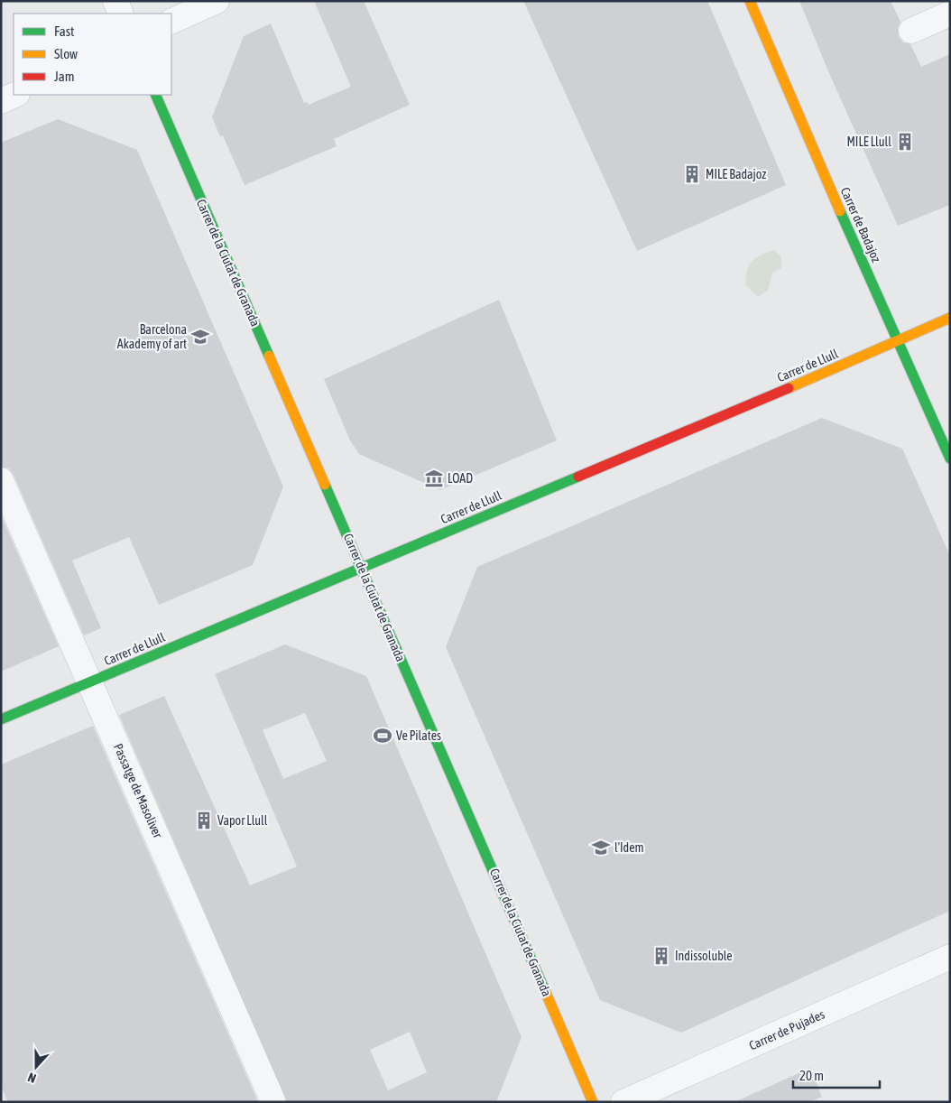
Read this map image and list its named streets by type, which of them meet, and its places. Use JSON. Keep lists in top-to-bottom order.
{
  "streets": {
    "street": [
      "Carrer de Badajoz",
      "Carrer de la Ciutat de Granada",
      "Carrer de Llull",
      "Passatge de Masoliver",
      "Carrer de Pujades"
    ]
  },
  "crossings": [
    ["Carrer de Badajoz", "Carrer de Llull"],
    ["Carrer de la Ciutat de Granada", "Carrer de Llull"],
    ["Carrer de Llull", "Passatge de Masoliver"]
  ],
  "places": {
    "building": [
      "MILE Llull",
      "MILE Badajoz",
      "Vapor Llull",
      "Indissoluble"
    ],
    "school or university": ["Barcelona Akademy of art", "l'Idem"],
    "museum": ["LOAD"],
    "sports": ["Ve Pilates"]
  },
  "legend": ["Fast", "Slow", "Jam"],
  "scale_bar": "20 m",
  "north": "bottom"
}
